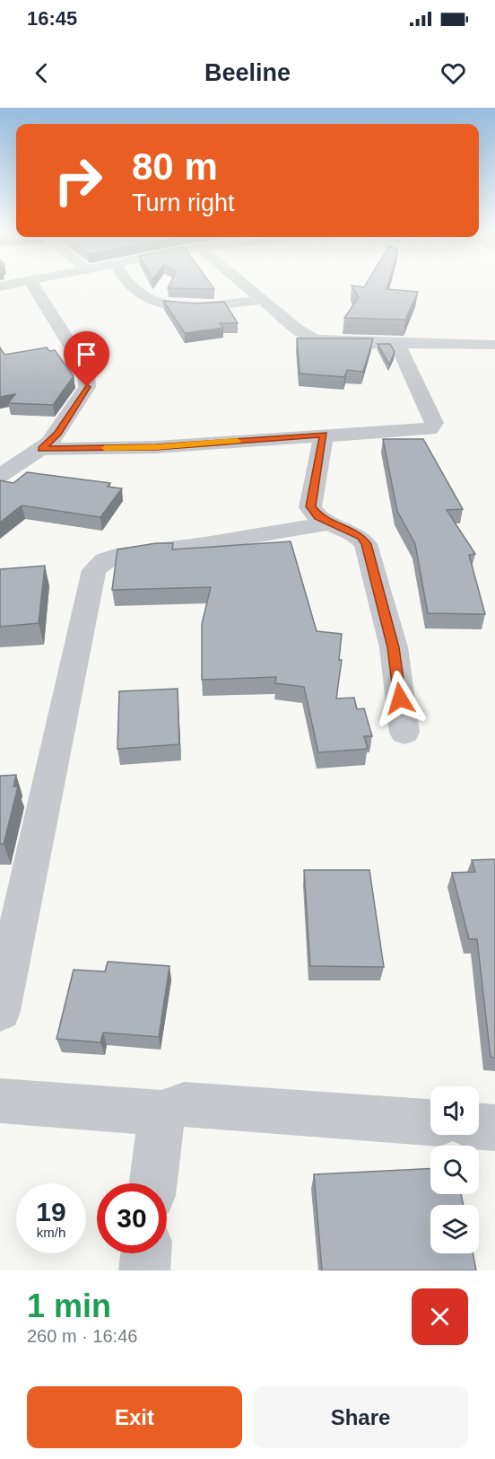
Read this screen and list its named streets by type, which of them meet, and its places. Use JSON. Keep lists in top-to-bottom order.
{
  "page": {
    "status": "16:45",
    "header": "Beeline",
    "turn": ["80 m", "Turn right"],
    "speed": "19 km/h",
    "limit": "30",
    "heading": ["1 min", "260 m · 16:46"],
    "buttons": ["Exit", "Share"]
  }
}
